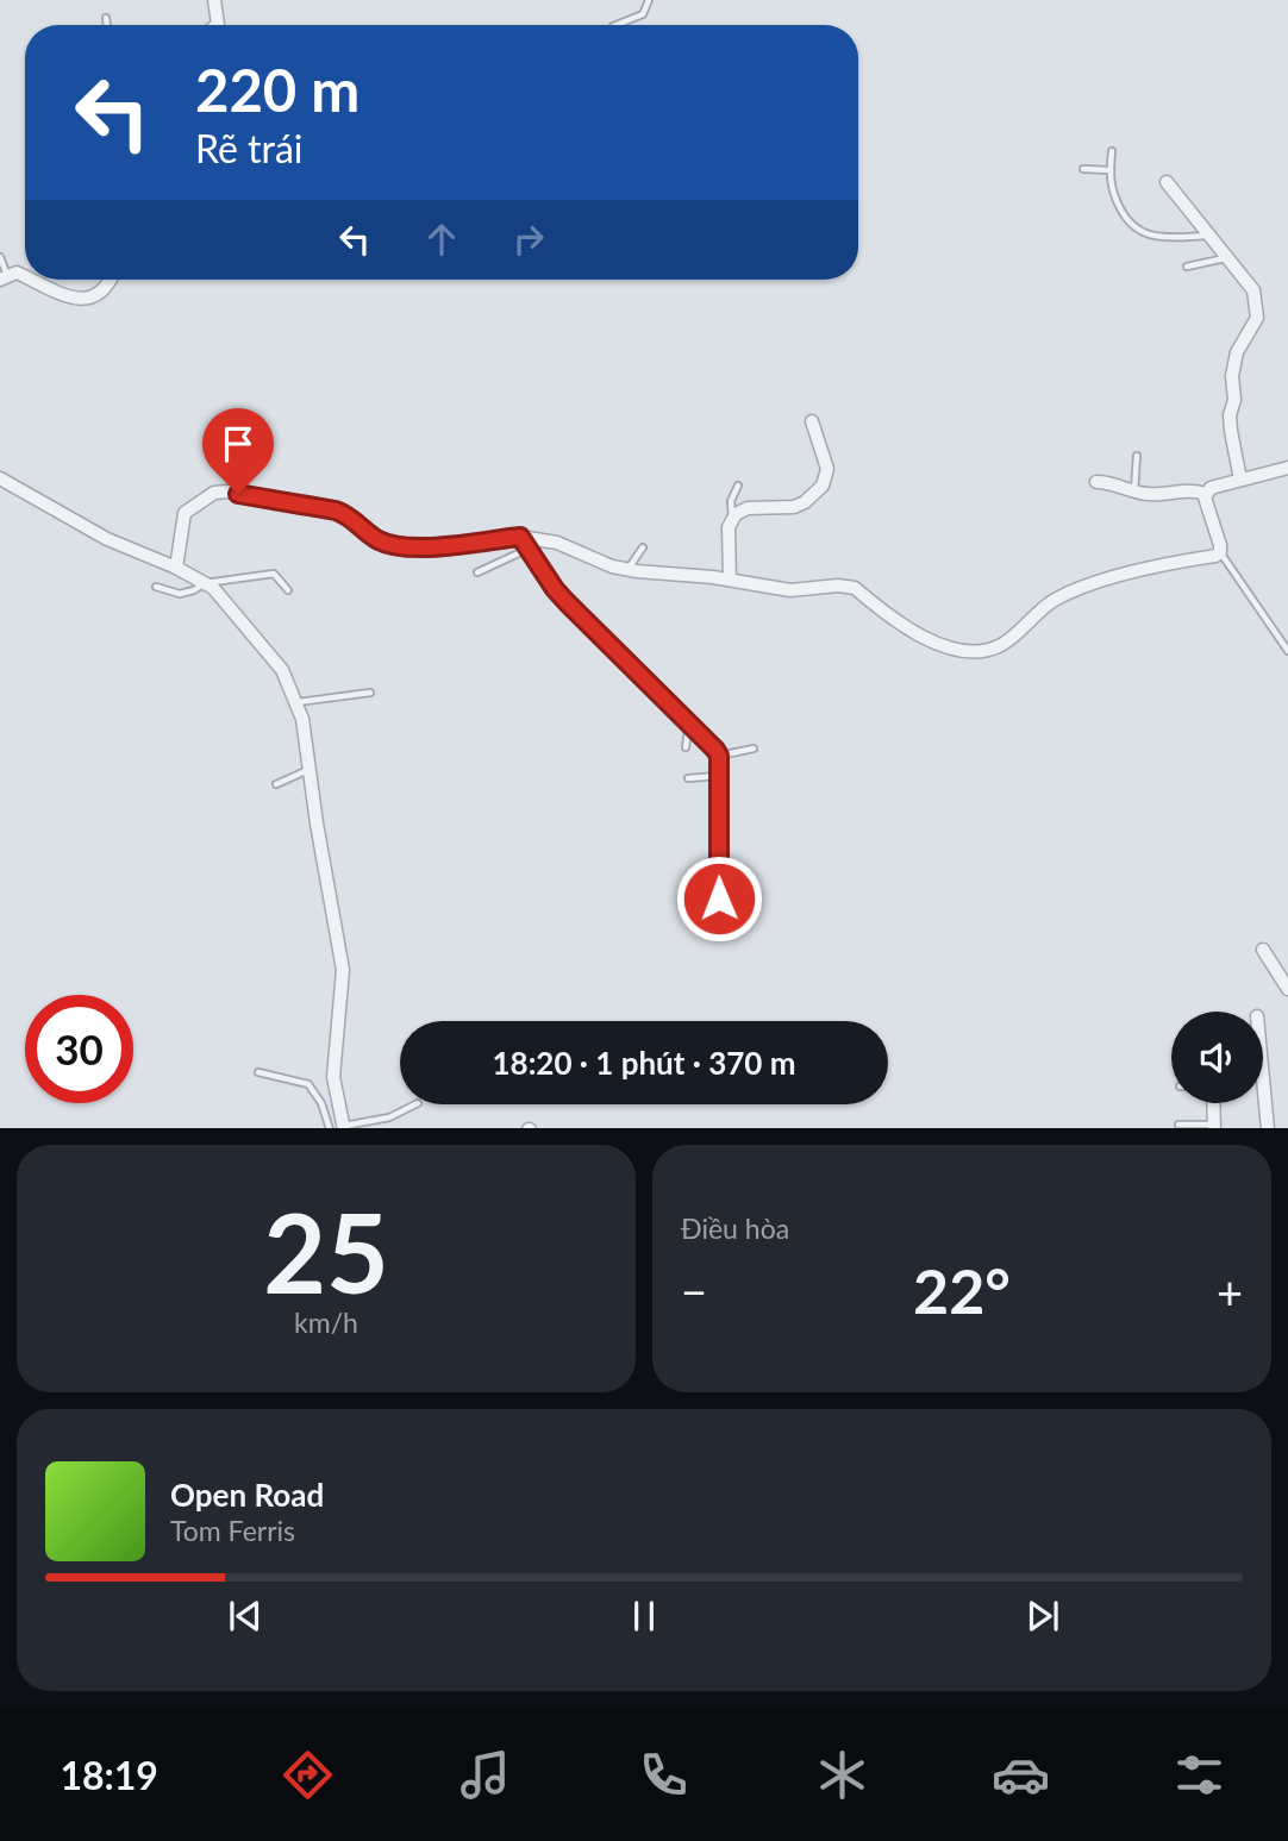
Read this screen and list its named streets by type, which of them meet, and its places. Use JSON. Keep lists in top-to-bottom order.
{
  "page": {
    "turn": ["220 m", "Rẽ trái"],
    "limit": "30",
    "trip": "18:20 · 1 phút · 370 m",
    "tile": [
      ["25", "km/h"],
      "Điều hòa"
    ],
    "heat": ["−", "22°", "+"],
    "song": ["Open Road", "Tom Ferris"],
    "tabs": "18:19"
  }
}
